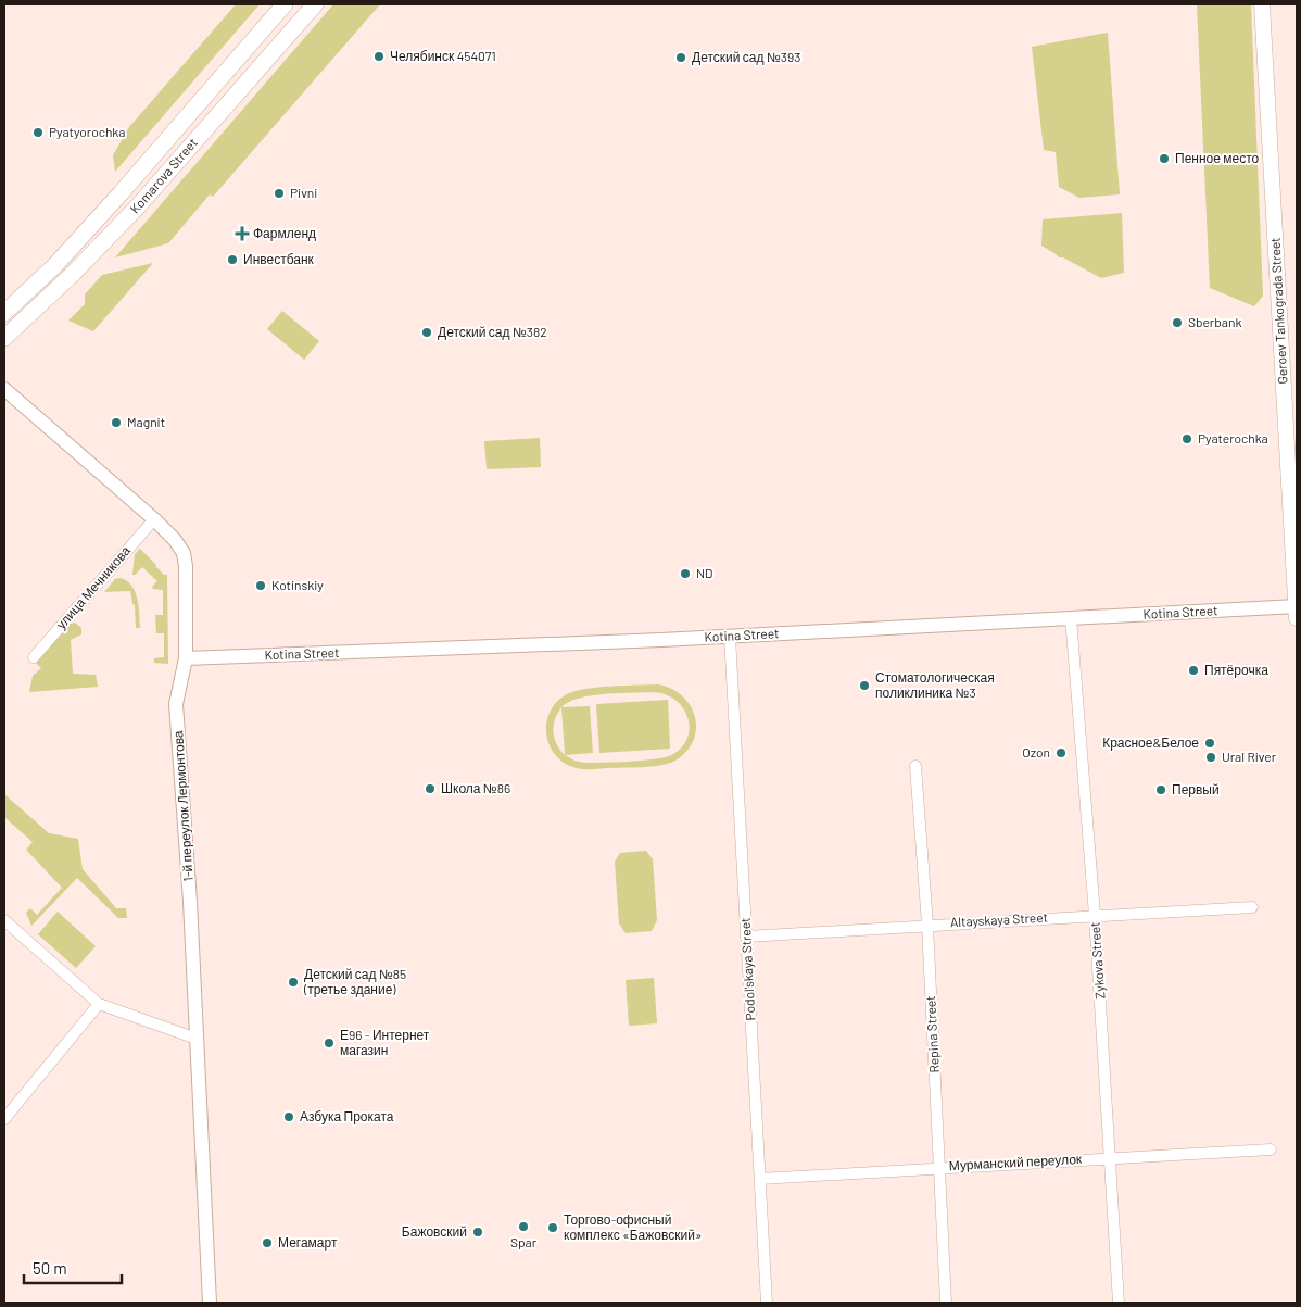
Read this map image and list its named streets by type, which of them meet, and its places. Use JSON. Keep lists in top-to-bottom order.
{
  "streets": {
    "main road": ["Komarova Street", "Geroev Tankograda Street"],
    "street": [
      "улица Мечникова",
      "Kotina Street",
      "1-й переулок Лермонтова",
      "Altayskaya Street",
      "Zykova Street",
      "Podol'skaya Street",
      "Repina Street",
      "Мурманский переулок"
    ]
  },
  "crossings": [
    ["Geroev Tankograda Street", "Kotina Street"],
    ["улица Мечникова", "1-й переулок Лермонтова"],
    ["Kotina Street", "1-й переулок Лермонтова"],
    ["Kotina Street", "Zykova Street"],
    ["Kotina Street", "Podol'skaya Street"],
    ["Altayskaya Street", "Zykova Street"],
    ["Altayskaya Street", "Podol'skaya Street"],
    ["Altayskaya Street", "Repina Street"],
    ["Zykova Street", "Мурманский переулок"],
    ["Podol'skaya Street", "Мурманский переулок"],
    ["Repina Street", "Мурманский переулок"]
  ],
  "places": {
    "other": [
      "Челябинск 454071",
      "Детский сад №393",
      "Pyatyorochka",
      "Пенное место",
      "Pivni",
      "Инвестбанк",
      "Sberbank",
      "Детский сад №382",
      "Magnit",
      "Pyaterochka",
      "ND",
      "Kotinskiy",
      "Пятёрочка",
      "Стоматологическая поликлиника №3",
      "Красное&Белое",
      "Ozon",
      "Ural River",
      "Школа №86",
      "Первый",
      "Детский сад №85 (третье здание)",
      "Е96 - Интернет магазин",
      "Азбука Проката",
      "Spar",
      "Торгово-офисный комплекс «Бажовский»",
      "Бажовский",
      "Мегамарт"
    ],
    "health": ["Фармленд"]
  },
  "scale_bar": "50 m"
}
